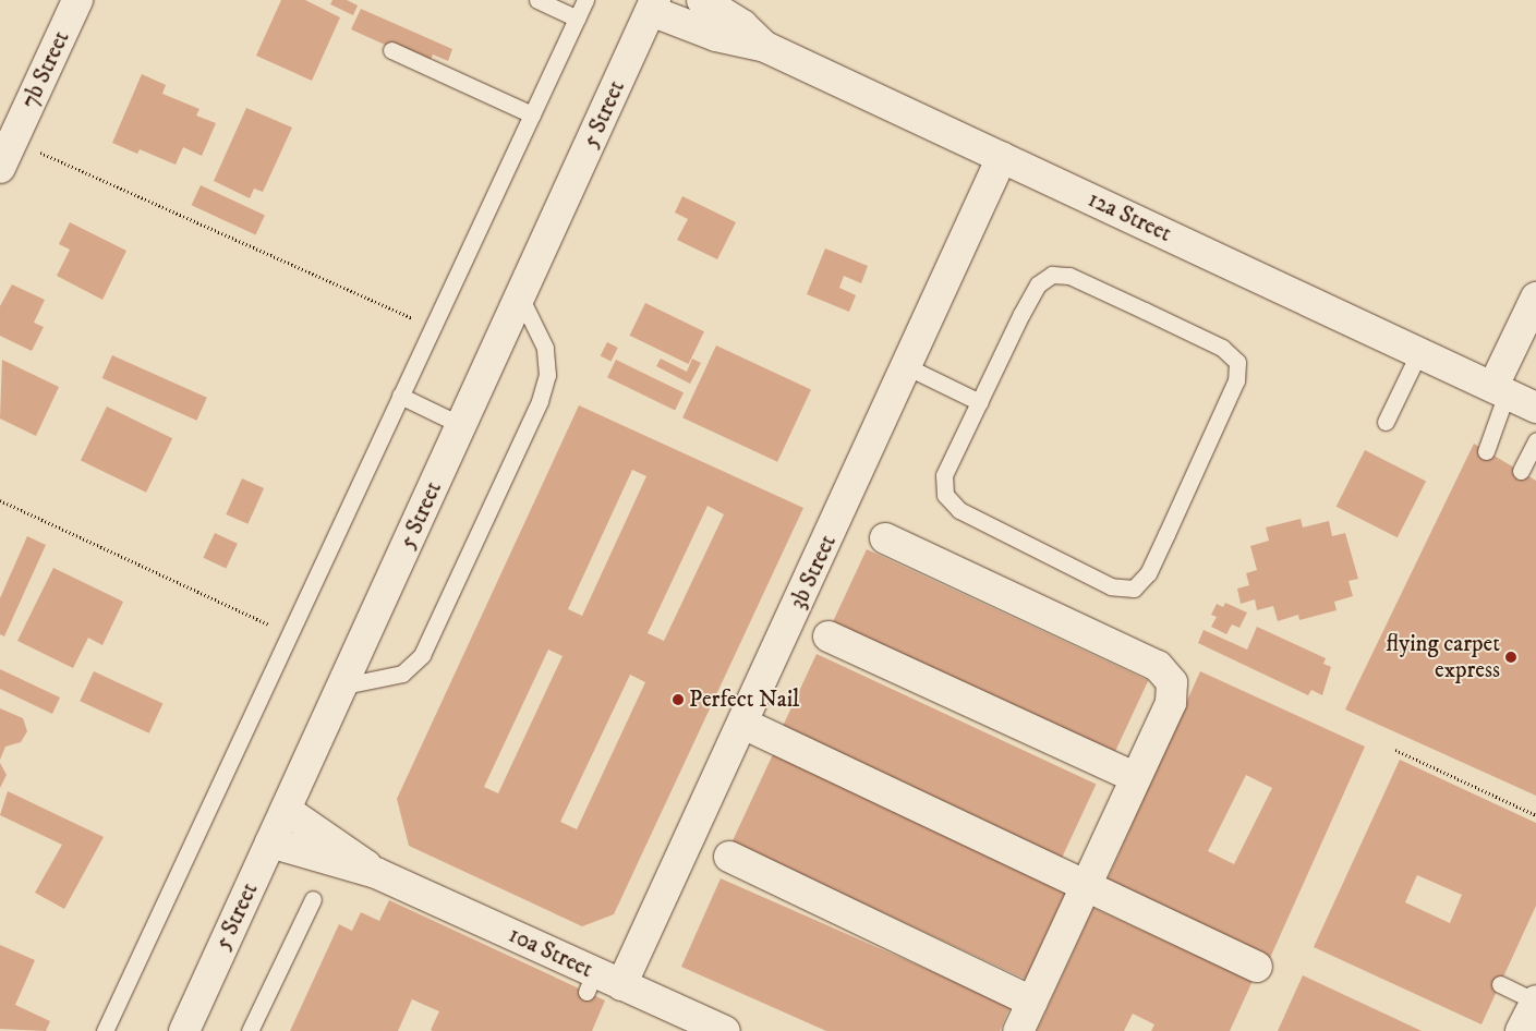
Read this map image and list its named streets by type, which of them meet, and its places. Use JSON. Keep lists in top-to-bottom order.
{
  "streets": {
    "street": [
      "7b Street",
      "5 Street",
      "12a Street",
      "3b Street",
      "10a Street"
    ]
  },
  "crossings": [
    ["5 Street", "12a Street"],
    ["5 Street", "10a Street"],
    ["12a Street", "3b Street"],
    ["3b Street", "10a Street"]
  ],
  "places": ["flying carpet express", "Perfect Nail"]
}
